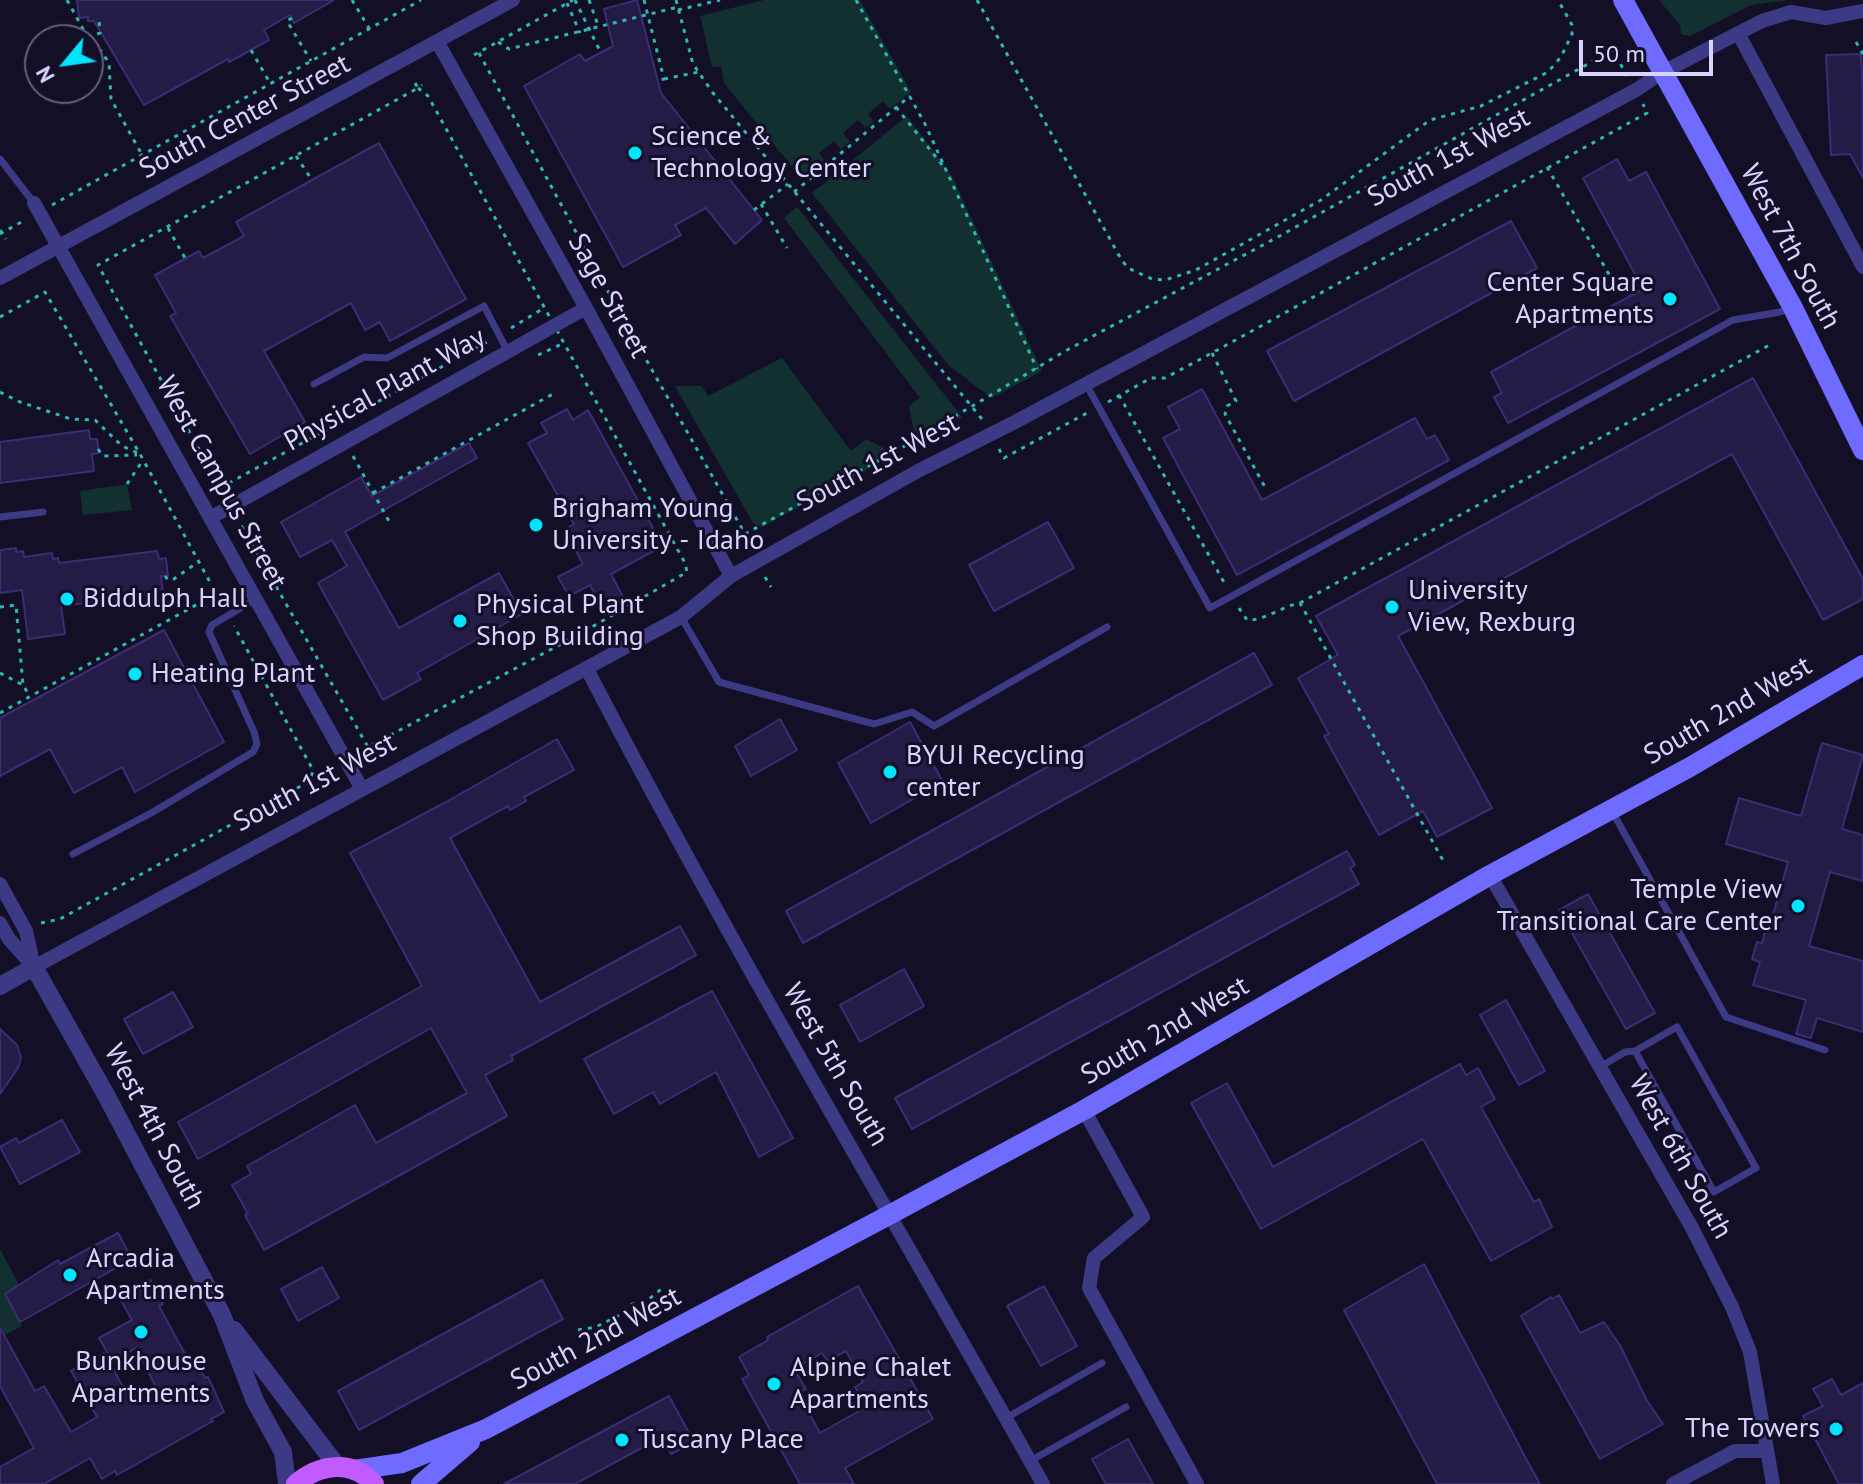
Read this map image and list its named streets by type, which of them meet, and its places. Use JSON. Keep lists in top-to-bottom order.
{
  "streets": {
    "main road": ["West 7th South", "South 2nd West"],
    "street": [
      "South Center Street",
      "South 1st West",
      "Sage Street",
      "Physical Plant Way",
      "West Campus Street",
      "West 5th South",
      "West 4th South",
      "West 6th South"
    ]
  },
  "crossings": [
    ["South Center Street", "Sage Street"],
    ["South Center Street", "West Campus Street"],
    ["South 1st West", "West 7th South"],
    ["South 1st West", "Sage Street"],
    ["South 1st West", "West Campus Street"],
    ["South 1st West", "West 5th South"],
    ["South 1st West", "West 4th South"],
    ["Sage Street", "Physical Plant Way"],
    ["Physical Plant Way", "West Campus Street"],
    ["South 2nd West", "West 5th South"],
    ["South 2nd West", "West 4th South"],
    ["South 2nd West", "West 6th South"]
  ],
  "places": [
    "Science & Technology Center",
    "Center Square Apartments",
    "Brigham Young University - Idaho",
    "Biddulph Hall",
    "University View, Rexburg",
    "Physical Plant Shop Building",
    "Heating Plant",
    "BYUI Recycling center",
    "Temple View Transitional Care Center",
    "Arcadia Apartments",
    "Bunkhouse Apartments",
    "Alpine Chalet Apartments",
    "The Towers",
    "Tuscany Place"
  ],
  "scale_bar": "50 m",
  "north": "bottom left"
}
